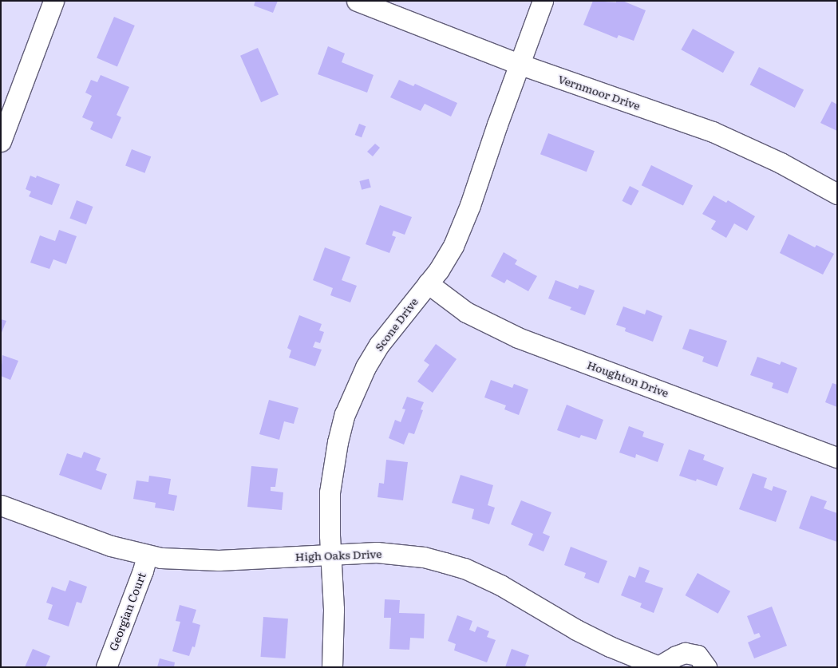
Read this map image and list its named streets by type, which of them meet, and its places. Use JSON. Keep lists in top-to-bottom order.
{
  "streets": {
    "street": [
      "Vernmoor Drive",
      "Scone Drive",
      "Houghton Drive",
      "High Oaks Drive",
      "Georgian Court"
    ]
  },
  "crossings": [
    ["Vernmoor Drive", "Scone Drive"],
    ["Scone Drive", "Houghton Drive"],
    ["Scone Drive", "High Oaks Drive"],
    ["High Oaks Drive", "Georgian Court"]
  ]
}
